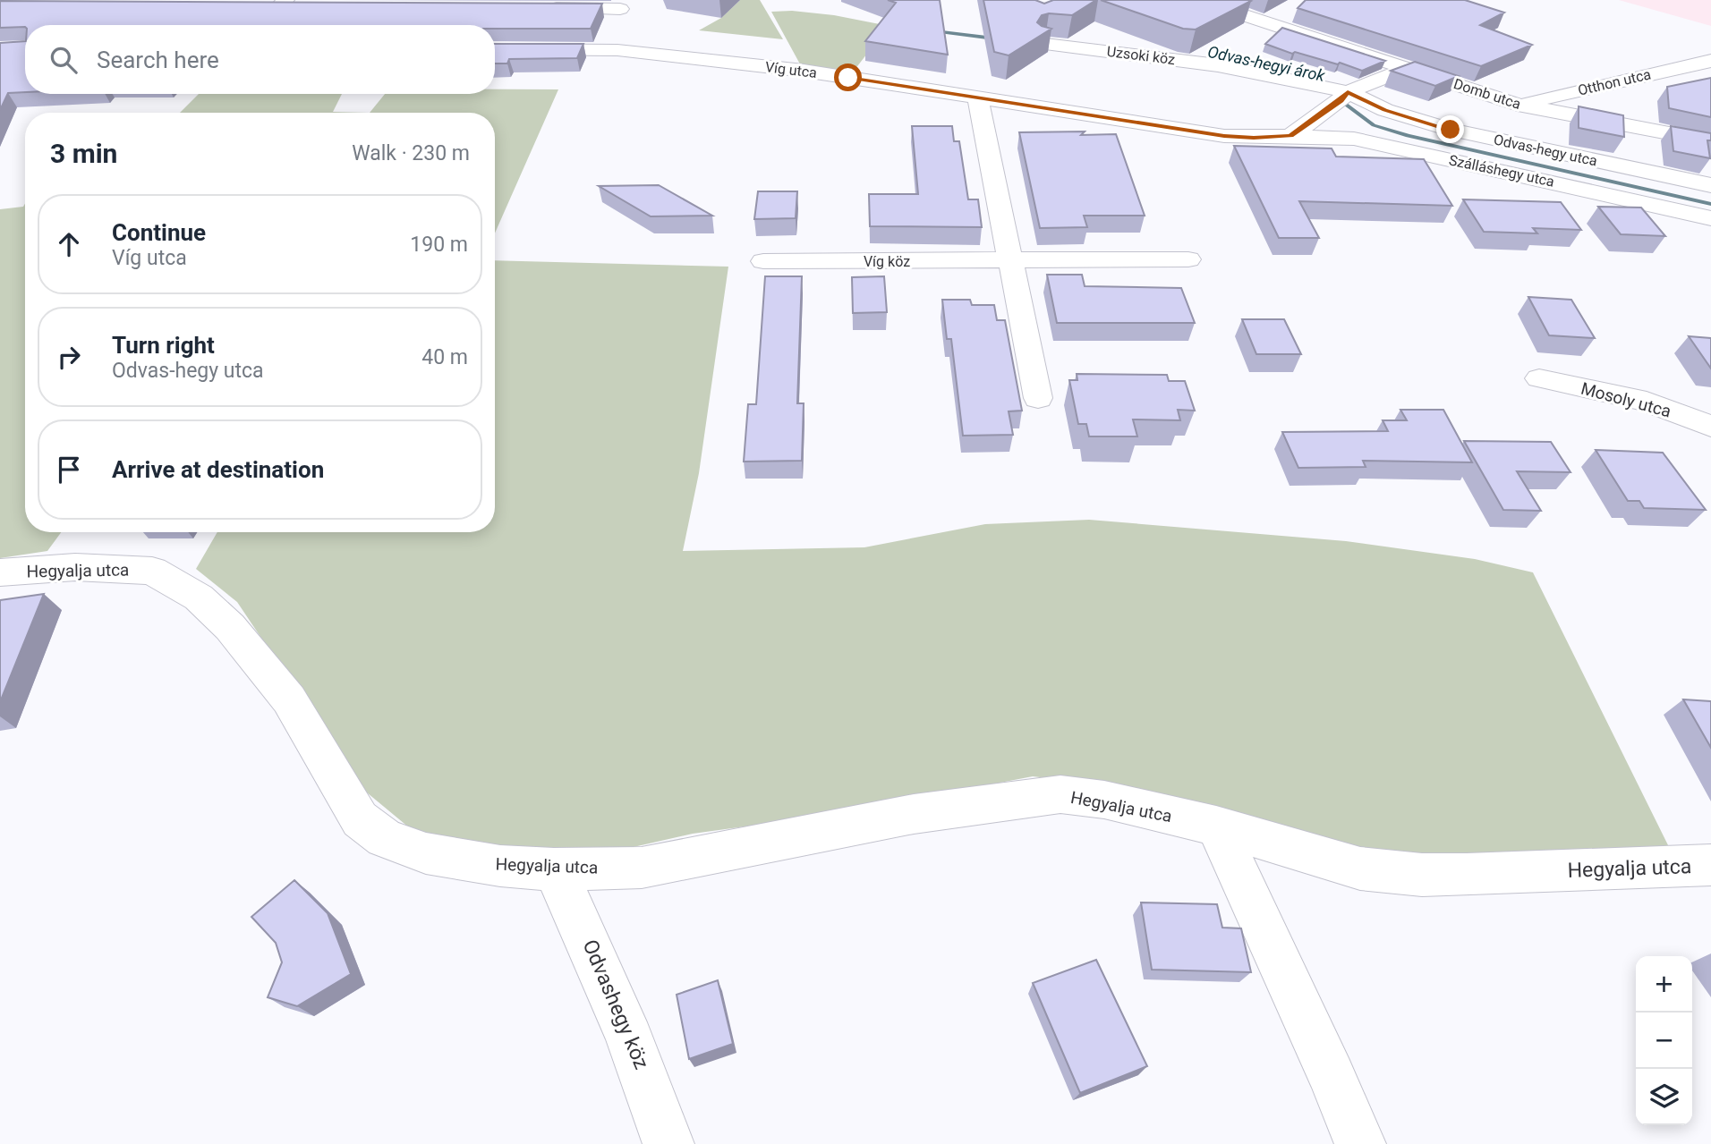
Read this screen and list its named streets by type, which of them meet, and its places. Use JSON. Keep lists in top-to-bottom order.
{
  "streets": {
    "street": [
      "Uzsoki köz",
      "Víg utca",
      "Otthon utca",
      "Domb utca",
      "Odvas-hegy utca",
      "Szálláshegy utca",
      "Víg köz",
      "Mosoly utca",
      "Hegyalja utca",
      "Odvashegy köz"
    ]
  },
  "crossings": [
    ["Uzsoki köz", "Odvas-hegy utca"],
    ["Víg utca", "Szálláshegy utca"],
    ["Otthon utca", "Domb utca"],
    ["Hegyalja utca", "Odvashegy köz"]
  ],
  "water": ["Odvas-hegyi árok"],
  "page": {
    "search": "Search here",
    "heading": ["3 min", "Walk · 230 m"],
    "list": [
      ["Continue", "Víg utca", "190 m"],
      ["Turn right", "Odvas-hegy utca", "40 m"],
      "Arrive at destination"
    ],
    "map_buttons": ["+", "−"]
  }
}
